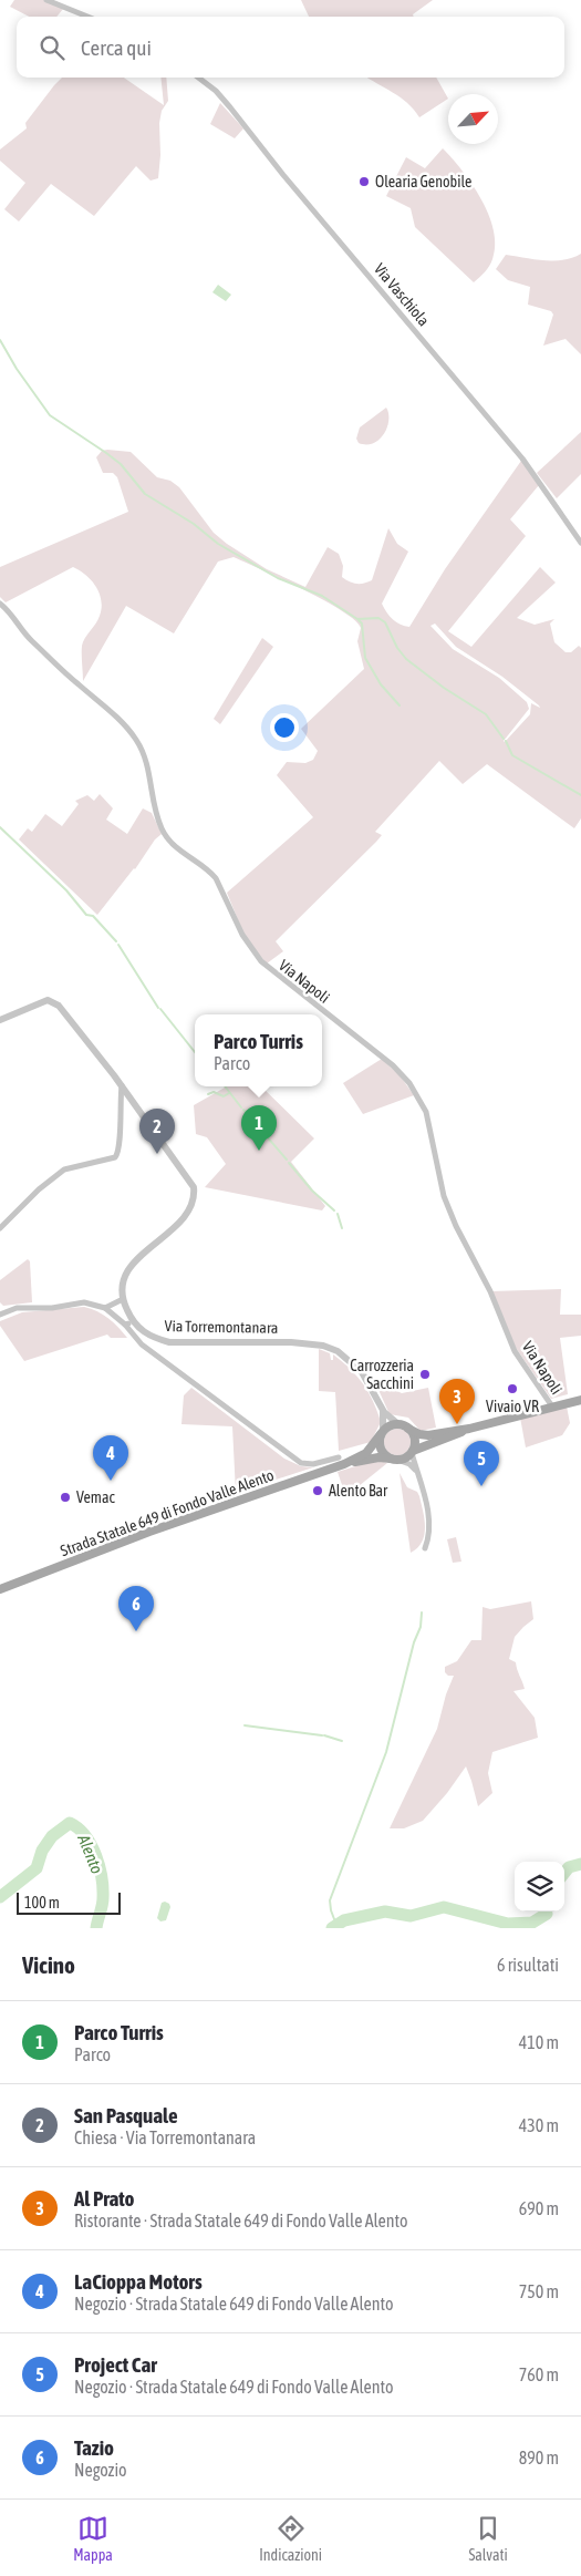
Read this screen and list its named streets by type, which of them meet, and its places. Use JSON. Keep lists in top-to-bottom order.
{
  "streets": {
    "main road": ["Strada Statale 649 di Fondo Valle Alento"],
    "street": ["Via Vaschiola", "Via Napoli", "Via Torremontanara"]
  },
  "crossings": [
    ["Via Napoli", "Strada Statale 649 di Fondo Valle Alento"],
    ["Via Torremontanara", "Strada Statale 649 di Fondo Valle Alento"]
  ],
  "water": ["Alento"],
  "places": [
    "Olearia Genobile",
    "Carrozzeria Sacchini",
    "Vivaio VR",
    "Alento Bar",
    "Vemac"
  ],
  "scale_bar": "100 m",
  "north": "top right",
  "page": {
    "search": "Cerca qui",
    "popup": ["Parco Turris", "Parco"],
    "pins": [
      "1",
      "2",
      "3",
      "4",
      "5",
      "6"
    ],
    "scale": "100 m",
    "heading": ["Vicino", "6 risultati"],
    "list": [
      {
        "mark": "1",
        "name": "Parco Turris",
        "note": "Parco",
        "value": "410 m"
      },
      {
        "mark": "2",
        "name": "San Pasquale",
        "note": "Chiesa · Via Torremontanara",
        "value": "430 m"
      },
      {
        "mark": "3",
        "name": "Al Prato",
        "note": "Ristorante · Strada Statale 649 di Fondo Valle Alento",
        "value": "690 m"
      },
      {
        "mark": "4",
        "name": "LaCioppa Motors",
        "note": "Negozio · Strada Statale 649 di Fondo Valle Alento",
        "value": "750 m"
      },
      {
        "mark": "5",
        "name": "Project Car",
        "note": "Negozio · Strada Statale 649 di Fondo Valle Alento",
        "value": "760 m"
      },
      {
        "mark": "6",
        "name": "Tazio",
        "note": "Negozio",
        "value": "890 m"
      }
    ],
    "nav": ["Mappa", "Indicazioni", "Salvati"]
  }
}
